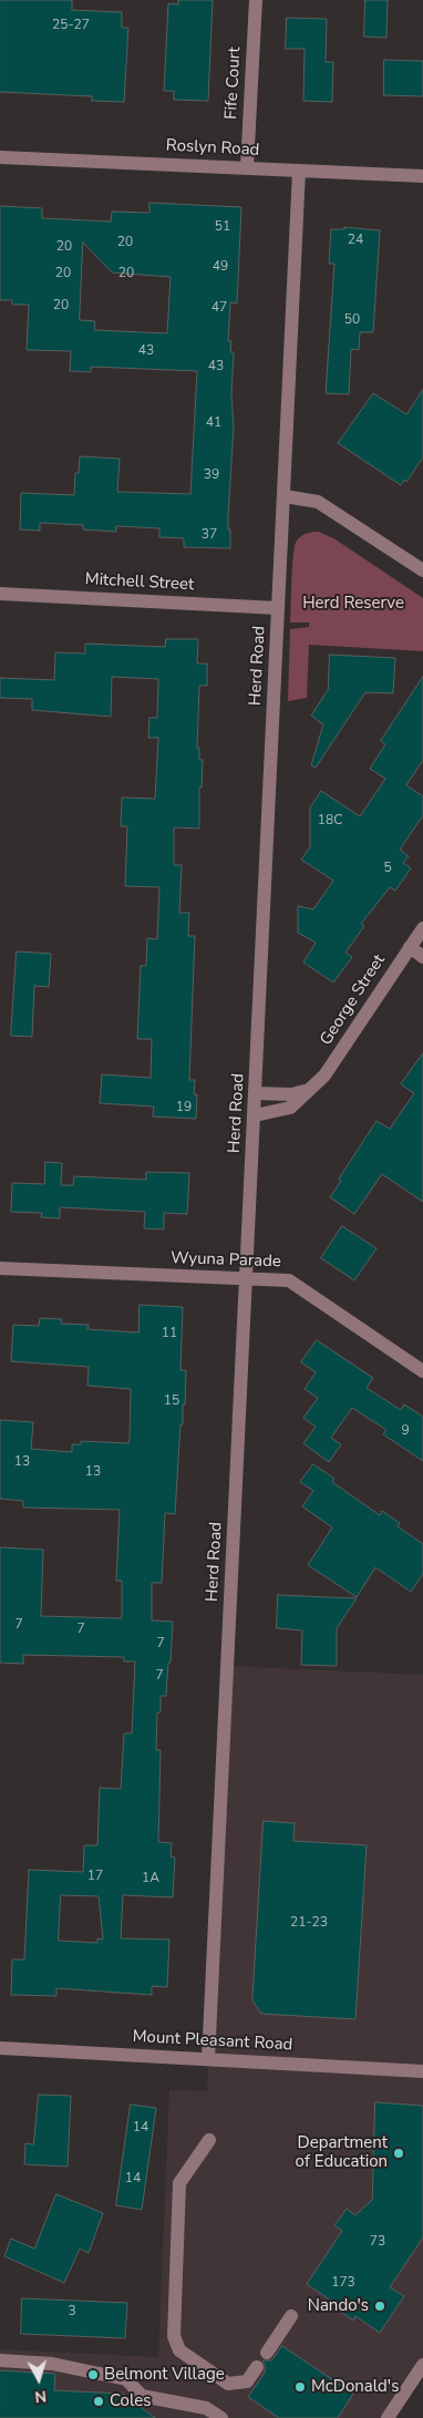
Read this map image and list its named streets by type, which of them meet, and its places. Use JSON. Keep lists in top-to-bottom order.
{
  "streets": {
    "street": [
      "Fife Court",
      "Roslyn Road",
      "Mitchell Street",
      "Herd Road",
      "George Street",
      "Wyuna Parade",
      "Mount Pleasant Road"
    ]
  },
  "crossings": [
    ["Fife Court", "Roslyn Road"],
    ["Roslyn Road", "Herd Road"],
    ["Mitchell Street", "Herd Road"],
    ["Herd Road", "George Street"],
    ["Herd Road", "Wyuna Parade"],
    ["Herd Road", "Mount Pleasant Road"]
  ],
  "parks": ["Herd Reserve"],
  "places": [
    "Department of Education",
    "Nando's",
    "Belmont Village",
    "McDonald's",
    "Coles"
  ],
  "house_numbers": [
    "25-27",
    "51",
    "24",
    "20",
    "20",
    "49",
    "20",
    "20",
    "20",
    "47",
    "50",
    "43",
    "43",
    "41",
    "39",
    "37",
    "18C",
    "5",
    "19",
    "11",
    "15",
    "9",
    "13",
    "13",
    "7",
    "7",
    "7",
    "7",
    "17",
    "1A",
    "21-23",
    "14",
    "14",
    "73",
    "173",
    "3"
  ],
  "north": "bottom"
}
